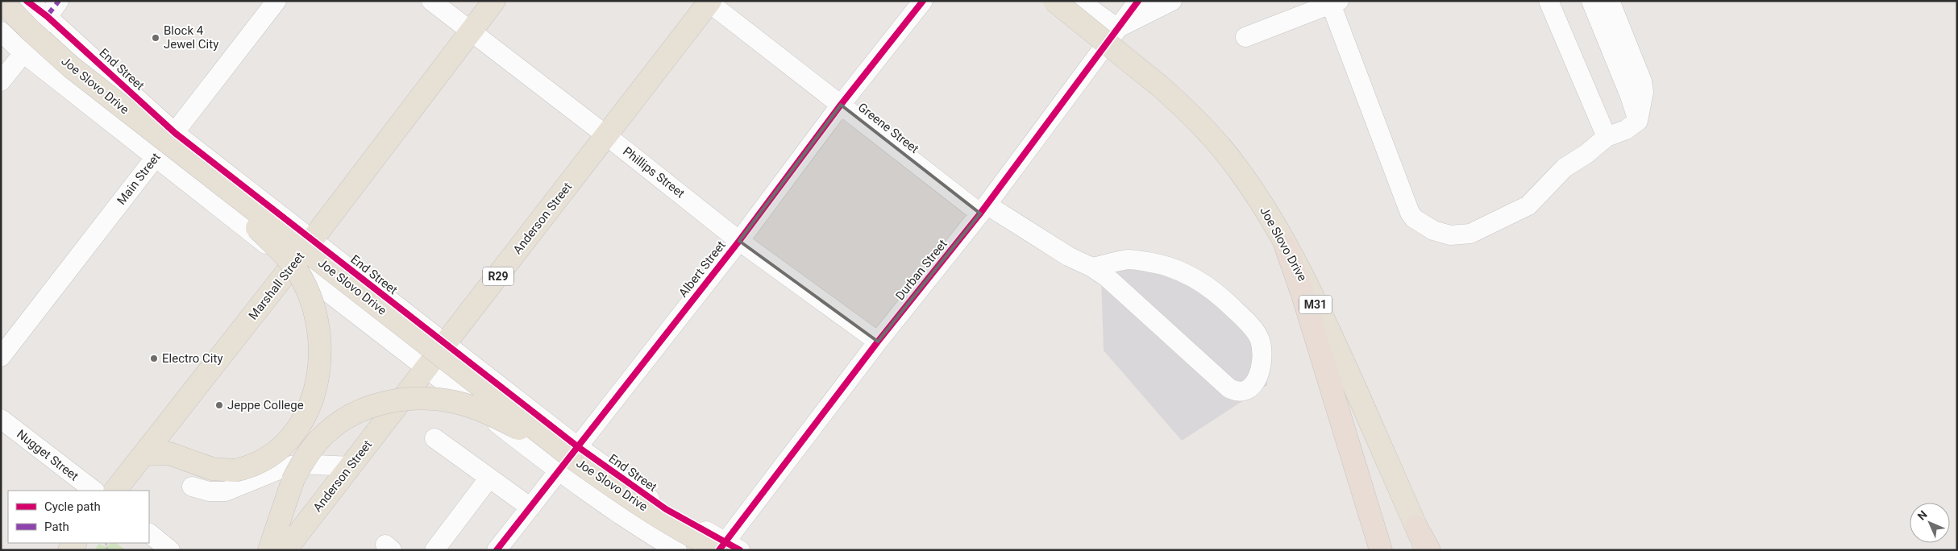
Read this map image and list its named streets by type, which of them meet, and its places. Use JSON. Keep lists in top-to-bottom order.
{
  "streets": {
    "main road": [
      "Joe Slovo Drive",
      "Anderson Street",
      "R29",
      "Marshall Street",
      "M31"
    ],
    "street": [
      "End Street",
      "Greene Street",
      "Phillips Street",
      "Main Street",
      "Albert Street",
      "Durban Street",
      "Nugget Street"
    ]
  },
  "crossings": [
    ["End Street", "Joe Slovo Drive"],
    ["End Street", "Main Street"],
    ["End Street", "Anderson Street"],
    ["End Street", "Albert Street"],
    ["End Street", "Marshall Street"],
    ["Joe Slovo Drive", "Albert Street"],
    ["Joe Slovo Drive", "Durban Street"],
    ["Greene Street", "Anderson Street"],
    ["Greene Street", "Albert Street"],
    ["Greene Street", "Durban Street"],
    ["Phillips Street", "Anderson Street"],
    ["Phillips Street", "Albert Street"],
    ["Phillips Street", "Durban Street"],
    ["Phillips Street", "Marshall Street"]
  ],
  "places": ["Block 4 Jewel City", "Electro City", "Jeppe College"],
  "legend": ["Cycle path", "Path"],
  "north": "top left"
}
